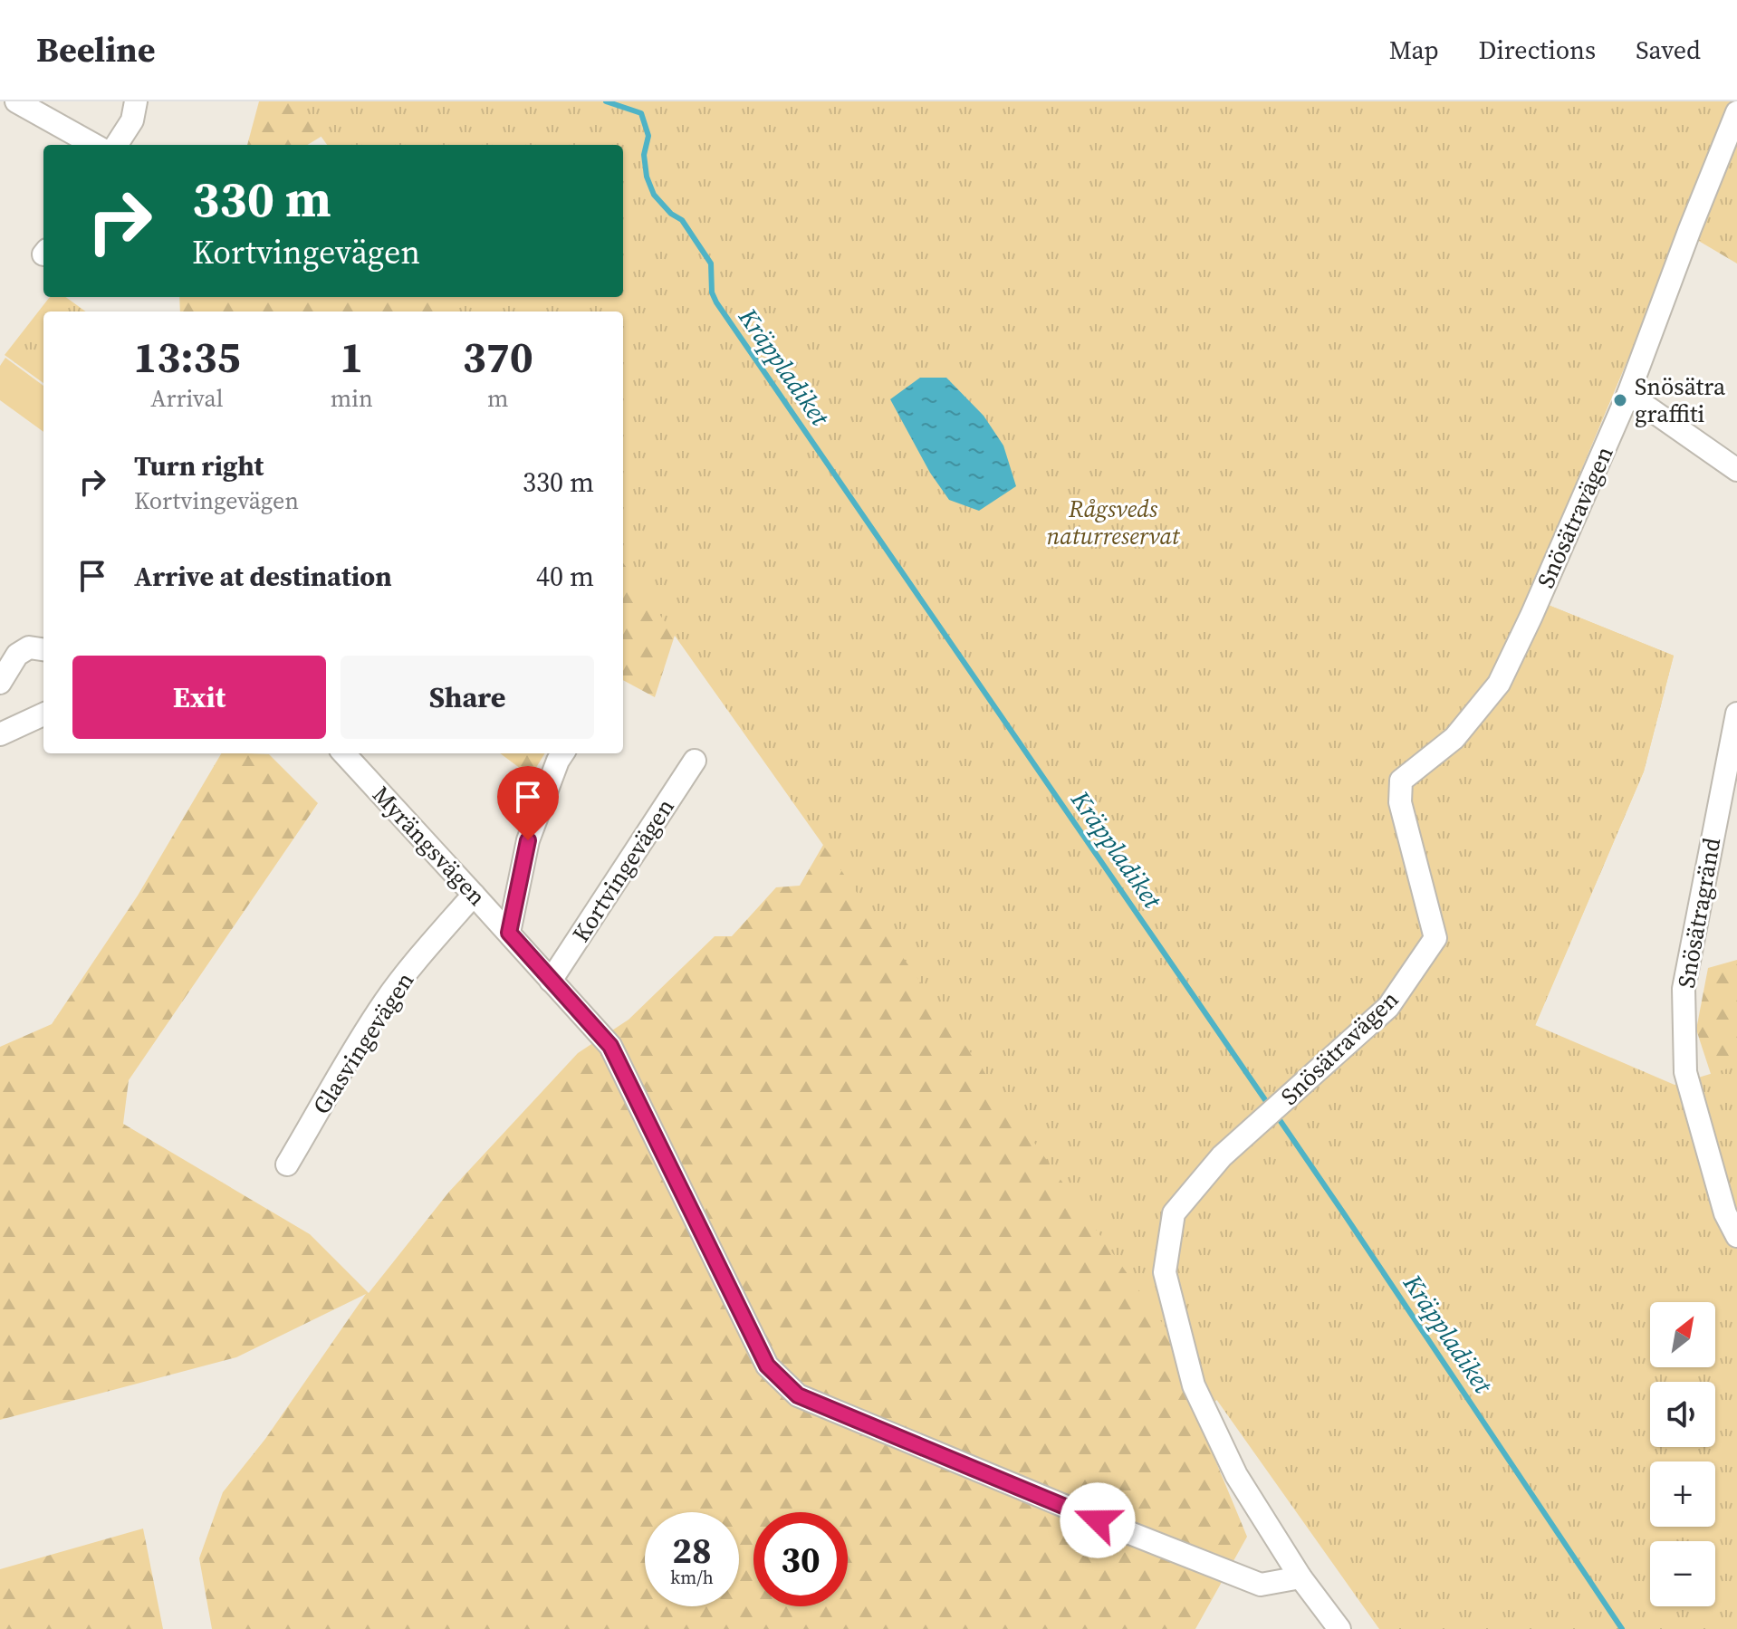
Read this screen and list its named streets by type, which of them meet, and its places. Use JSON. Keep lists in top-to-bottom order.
{
  "streets": {
    "street": [
      "Snösätravägen",
      "Myrängsvägen",
      "Kortvingevägen",
      "Snösätragränd",
      "Glasvingevägen"
    ]
  },
  "crossings": [
    ["Snösätravägen", "Myrängsvägen"],
    ["Myrängsvägen", "Kortvingevägen"],
    ["Myrängsvägen", "Glasvingevägen"]
  ],
  "water": ["Kräppladiket"],
  "parks": ["Rågsveds naturreservat"],
  "places": ["Snösätra graffiti"],
  "north": "top right",
  "page": {
    "header": "Beeline",
    "nav": ["Map", "Directions", "Saved"],
    "turn": ["330 m", "Kortvingevägen"],
    "eta": [
      "13:35",
      "Arrival",
      "1",
      "min",
      "370",
      "m"
    ],
    "list": [
      {
        "name": "Turn right",
        "note": "Kortvingevägen",
        "value": "330 m"
      },
      {
        "name": "Arrive at destination",
        "value": "40 m"
      }
    ],
    "buttons": ["Exit", "Share"],
    "map_buttons": ["+", "−"],
    "speed": "28 km/h",
    "limit": "30"
  }
}
